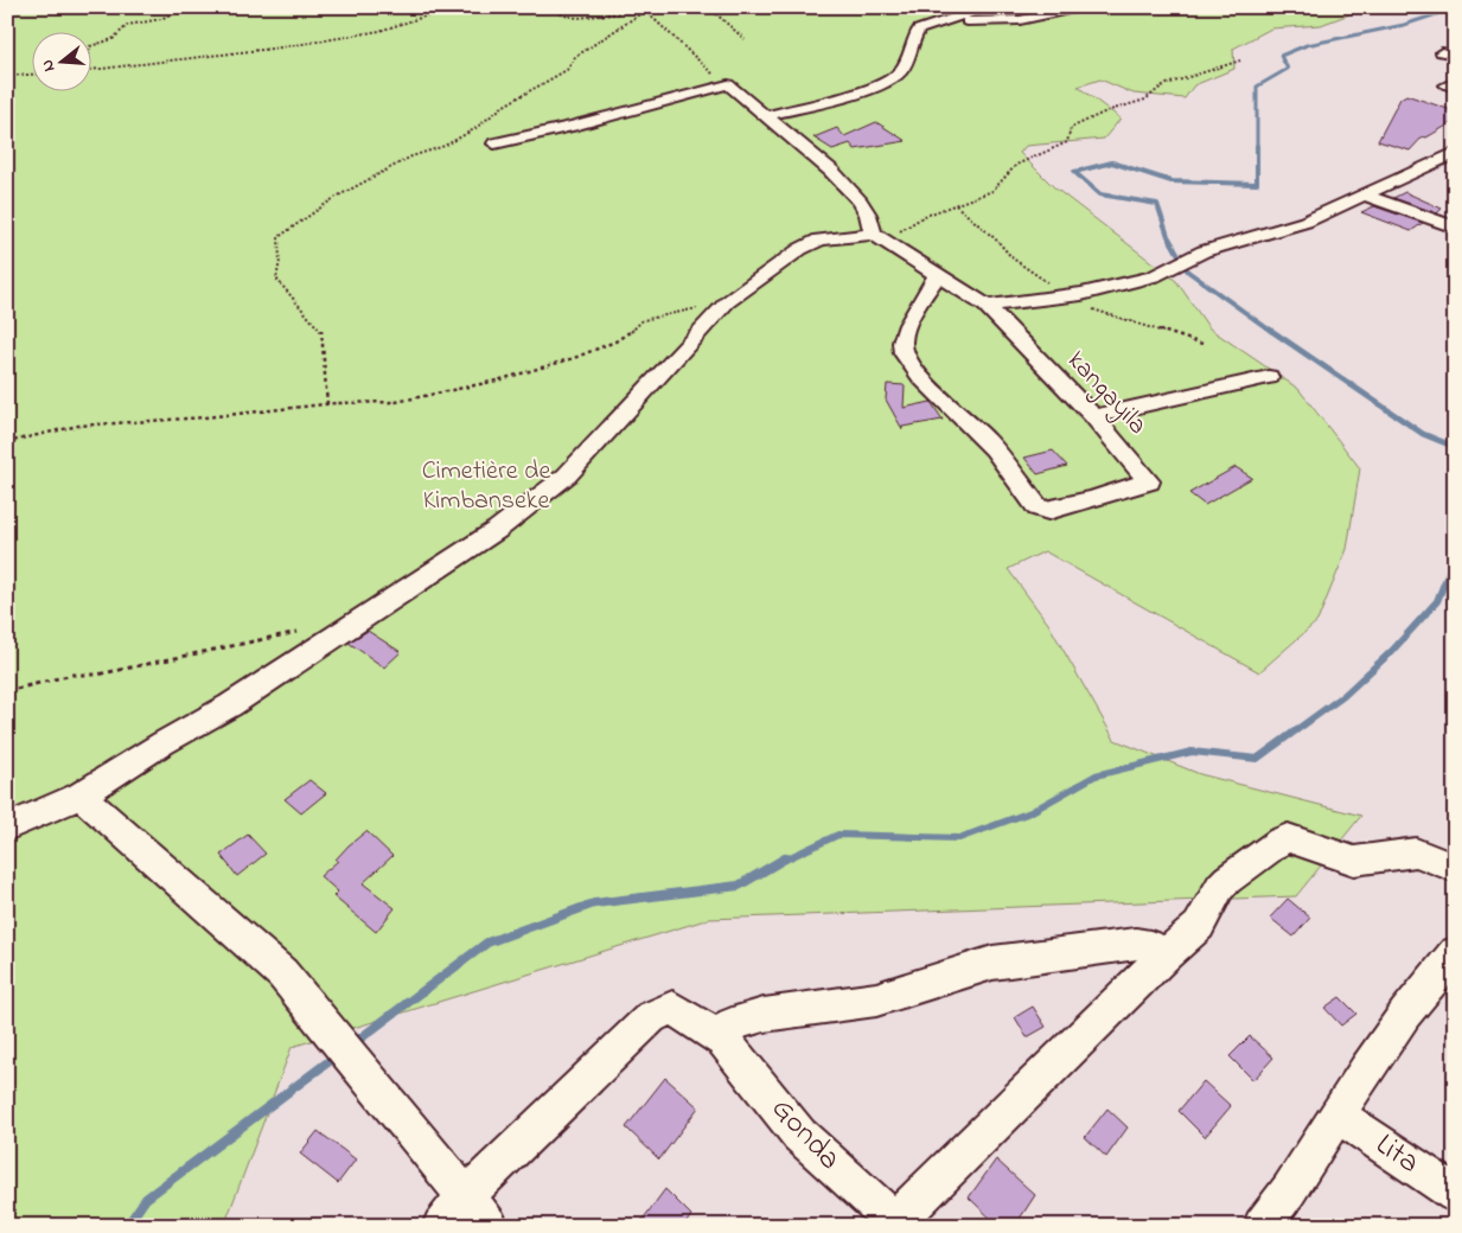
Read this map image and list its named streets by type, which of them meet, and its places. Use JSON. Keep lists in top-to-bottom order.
{
  "streets": {
    "street": ["kangayila", "Gonda", "Lita"]
  },
  "parks": ["Cimetière de Kimbanseke"],
  "north": "left"
}
